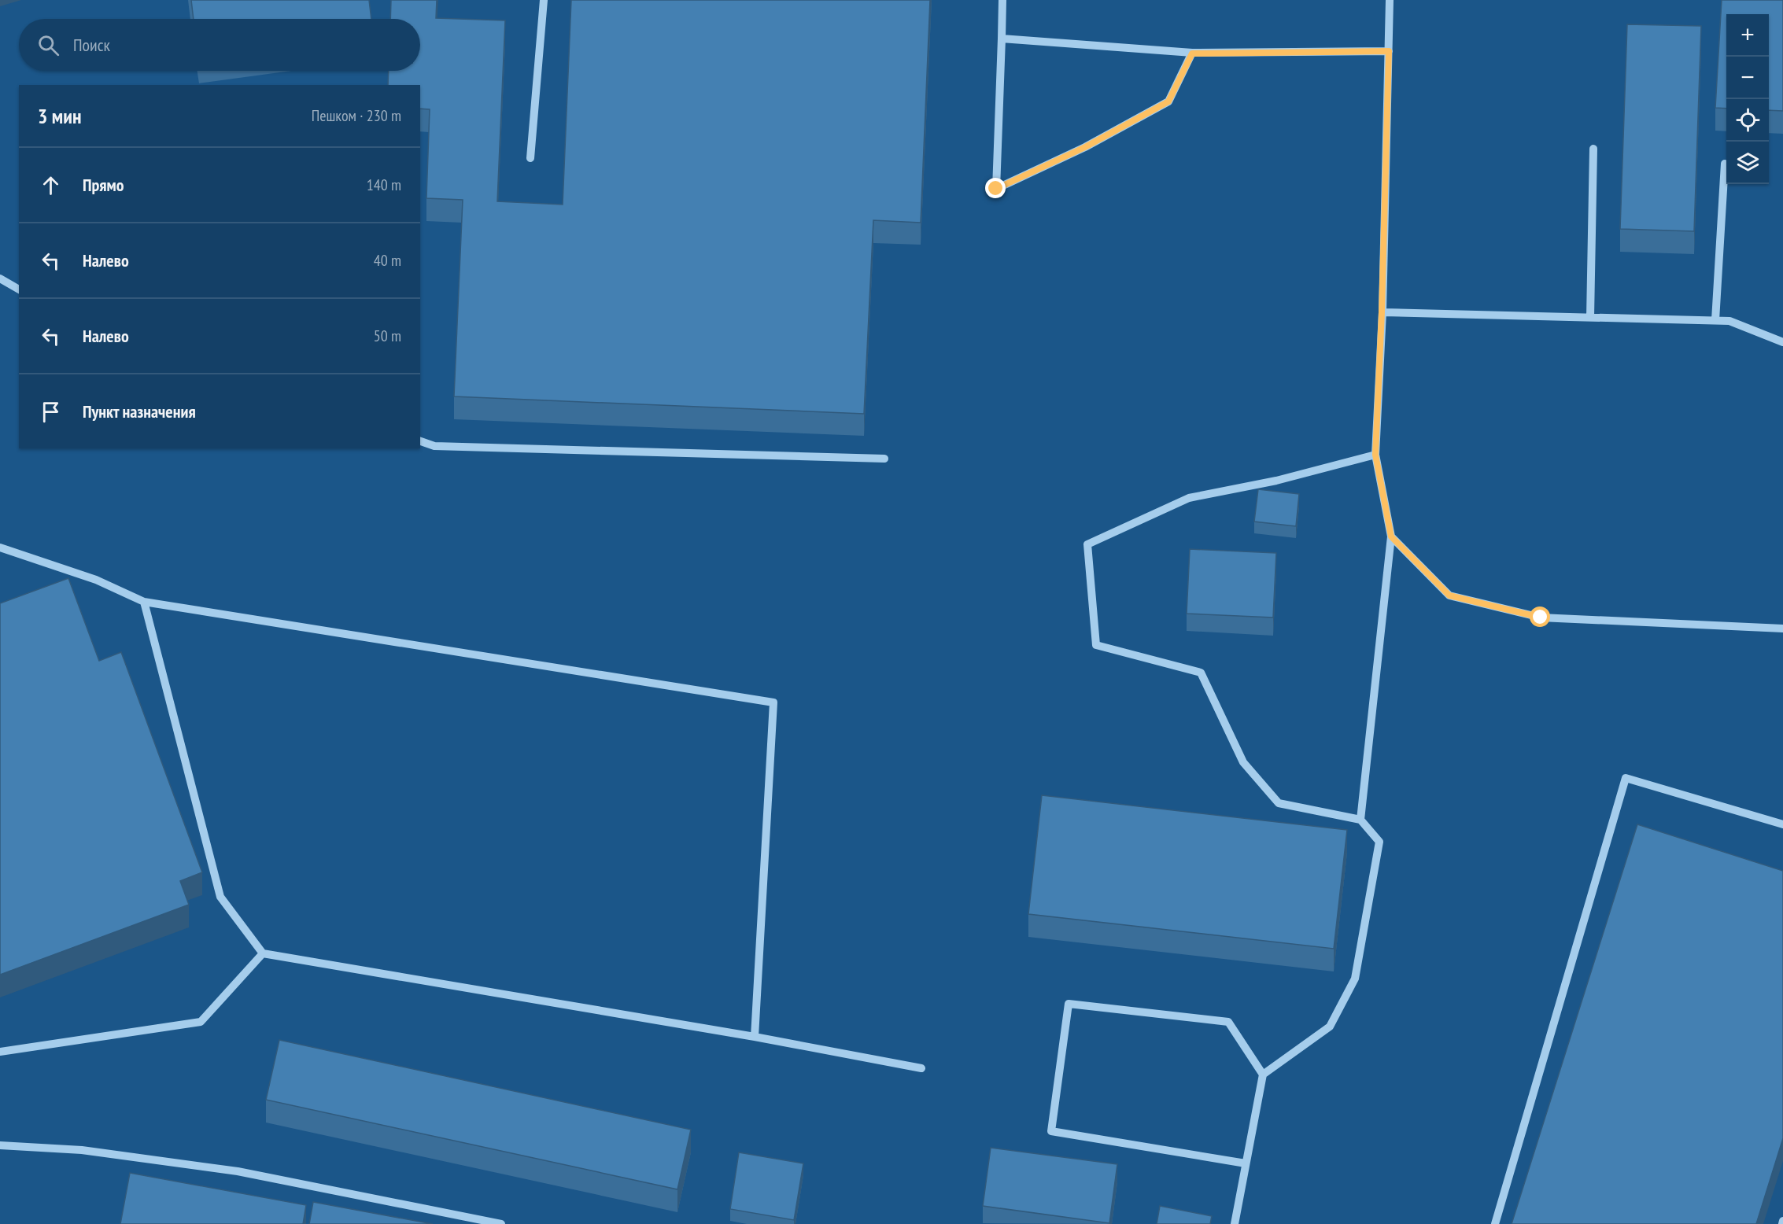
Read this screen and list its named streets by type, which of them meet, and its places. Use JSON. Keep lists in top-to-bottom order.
{
  "page": {
    "map_buttons": ["+", "−"],
    "search": "Поиск",
    "heading": ["3 мин", "Пешком · 230 m"],
    "list": [
      ["Прямо", "140 m"],
      ["Налево", "40 m"],
      ["Налево", "50 m"],
      "Пункт назначения"
    ]
  }
}
